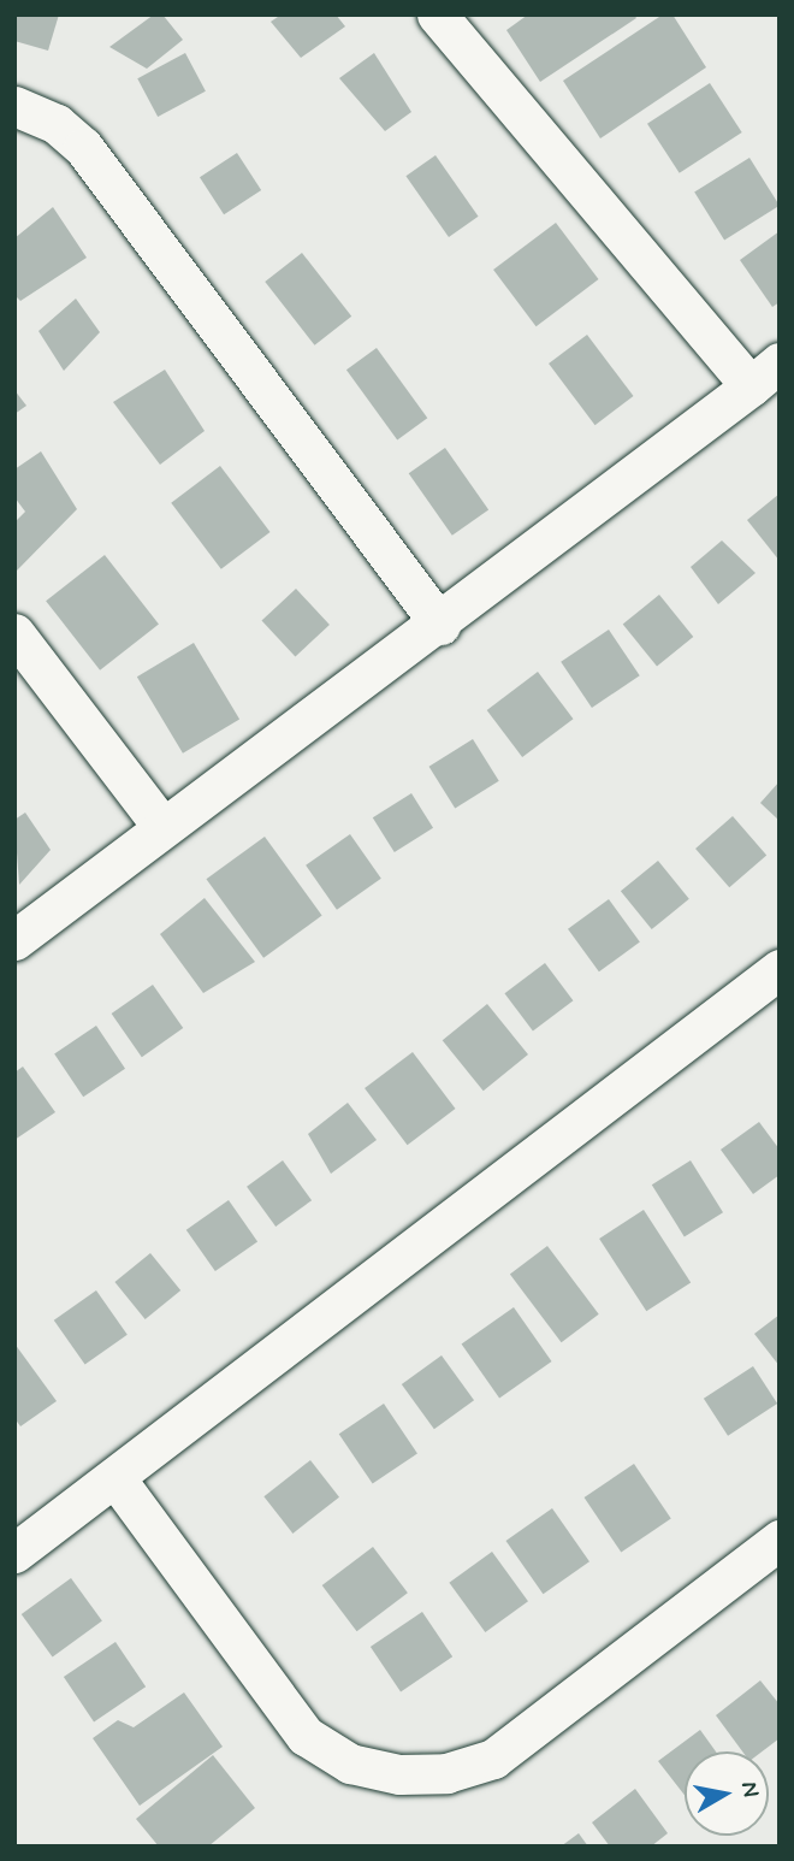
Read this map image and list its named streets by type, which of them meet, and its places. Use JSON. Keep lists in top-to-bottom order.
{
  "north": "right"
}
